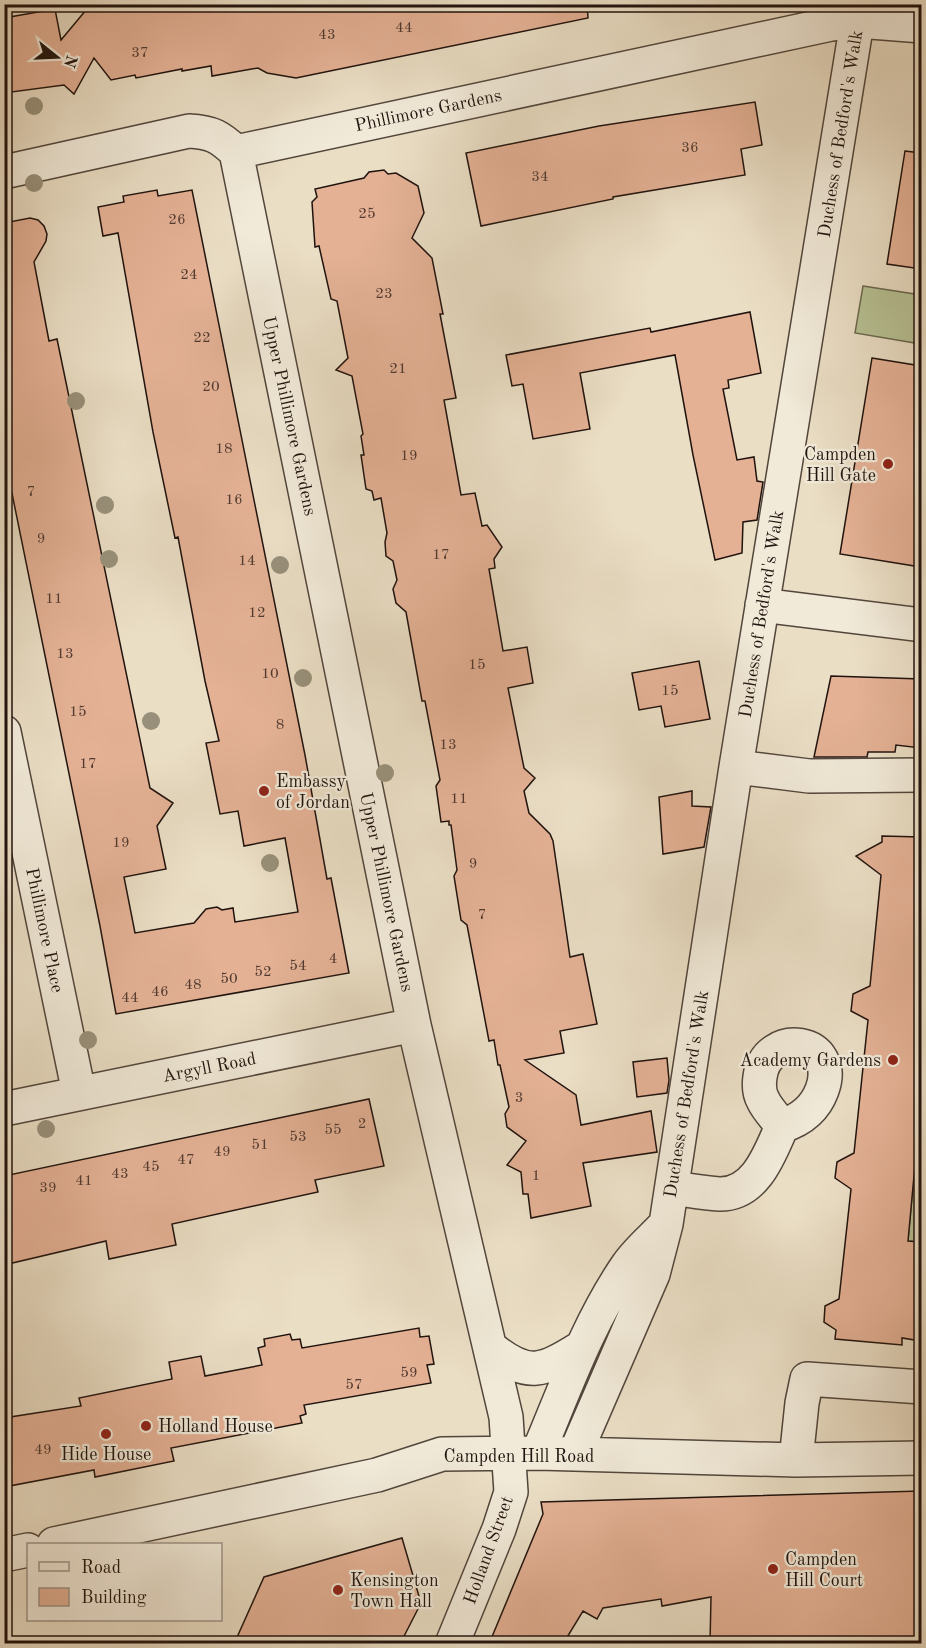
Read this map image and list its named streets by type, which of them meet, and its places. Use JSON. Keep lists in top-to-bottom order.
{
  "streets": {
    "street": [
      "Phillimore Gardens",
      "Duchess of Bedford's Walk",
      "Upper Phillimore Gardens",
      "Phillimore Place",
      "Argyll Road",
      "Campden Hill Road",
      "Holland Street"
    ]
  },
  "crossings": [
    ["Phillimore Gardens", "Duchess of Bedford's Walk"],
    ["Phillimore Gardens", "Upper Phillimore Gardens"],
    ["Duchess of Bedford's Walk", "Upper Phillimore Gardens"],
    ["Duchess of Bedford's Walk", "Campden Hill Road"],
    ["Duchess of Bedford's Walk", "Holland Street"],
    ["Upper Phillimore Gardens", "Argyll Road"],
    ["Upper Phillimore Gardens", "Campden Hill Road"],
    ["Upper Phillimore Gardens", "Holland Street"],
    ["Phillimore Place", "Argyll Road"],
    ["Campden Hill Road", "Holland Street"]
  ],
  "places": [
    "Campden Hill Gate",
    "Embassy of Jordan",
    "Academy Gardens",
    "Holland House",
    "Hide House",
    "Campden Hill Court",
    "Kensington Town Hall"
  ],
  "house_numbers": [
    "44",
    "43",
    "37",
    "36",
    "34",
    "25",
    "26",
    "24",
    "23",
    "22",
    "21",
    "20",
    "18",
    "19",
    "7",
    "16",
    "9",
    "17",
    "14",
    "11",
    "12",
    "13",
    "15",
    "10",
    "15",
    "15",
    "8",
    "13",
    "17",
    "11",
    "19",
    "9",
    "7",
    "4",
    "54",
    "52",
    "50",
    "48",
    "46",
    "44",
    "3",
    "2",
    "55",
    "53",
    "51",
    "49",
    "47",
    "45",
    "43",
    "1",
    "41",
    "39",
    "59",
    "57",
    "49"
  ],
  "legend": ["Road", "Building"],
  "north": "right"
}
